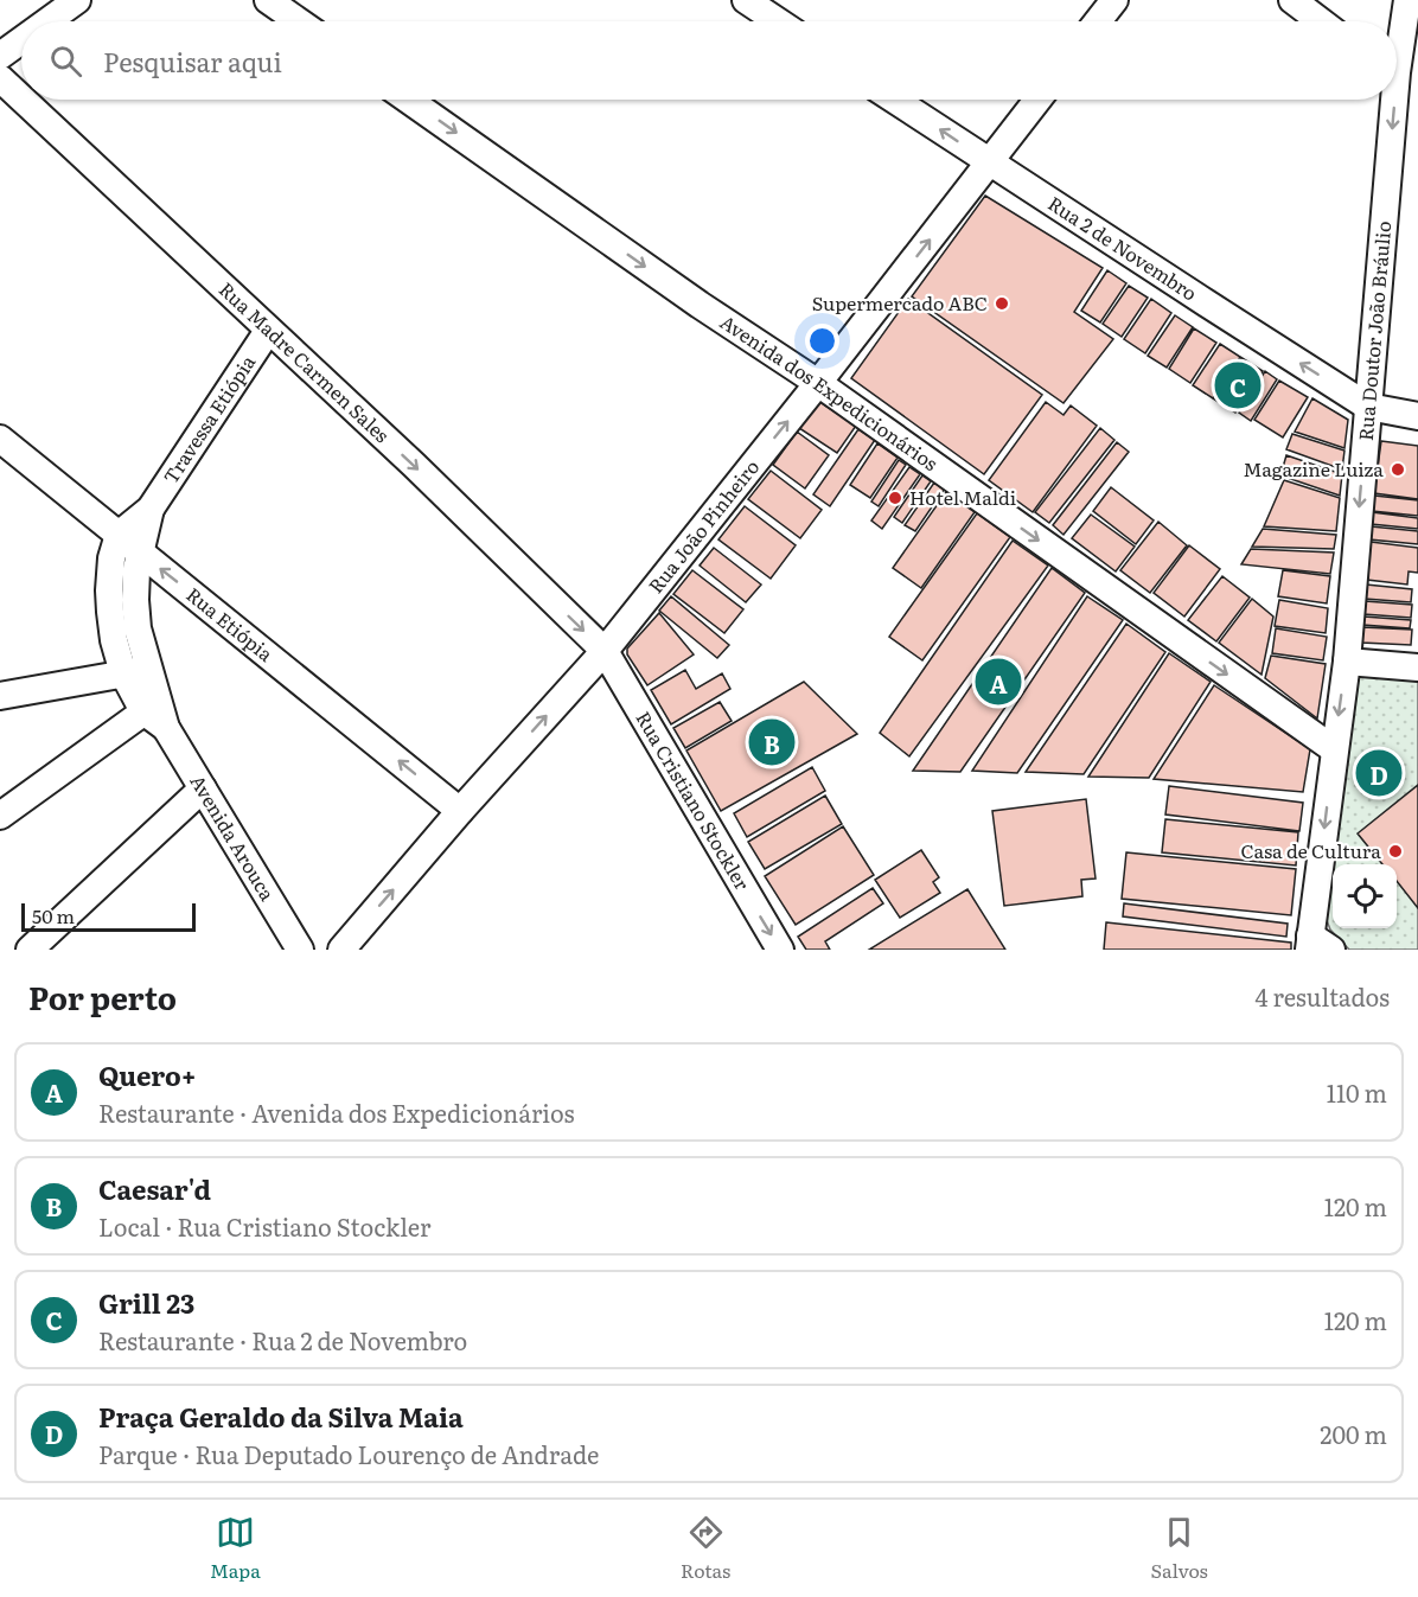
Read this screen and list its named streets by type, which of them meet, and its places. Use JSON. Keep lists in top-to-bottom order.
{
  "streets": {
    "street": [
      "Rua 2 de Novembro",
      "Rua Doutor João Bráulio",
      "Rua Madre Carmen Sales",
      "Avenida dos Expedicionários",
      "Travessa Etiópia",
      "Rua João Pinheiro",
      "Rua Etiópia",
      "Rua Cristiano Stockler",
      "Avenida Arouca"
    ]
  },
  "crossings": [
    ["Rua 2 de Novembro", "Rua Doutor João Bráulio"],
    ["Rua 2 de Novembro", "Rua João Pinheiro"],
    ["Rua Doutor João Bráulio", "Avenida dos Expedicionários"],
    ["Rua Madre Carmen Sales", "Travessa Etiópia"],
    ["Rua Madre Carmen Sales", "Rua João Pinheiro"],
    ["Rua Madre Carmen Sales", "Rua Cristiano Stockler"],
    ["Avenida dos Expedicionários", "Rua João Pinheiro"],
    ["Travessa Etiópia", "Rua Etiópia"],
    ["Travessa Etiópia", "Avenida Arouca"],
    ["Rua João Pinheiro", "Rua Etiópia"],
    ["Rua João Pinheiro", "Rua Cristiano Stockler"],
    ["Rua Etiópia", "Avenida Arouca"]
  ],
  "one_way": [
    "Rua 2 de Novembro",
    "Rua Doutor João Bráulio",
    "Rua Madre Carmen Sales",
    "Avenida dos Expedicionários",
    "Rua João Pinheiro",
    "Rua Etiópia",
    "Rua Cristiano Stockler"
  ],
  "places": [
    "Supermercado ABC",
    "Magazine Luiza",
    "Hotel Maldi",
    "Casa de Cultura"
  ],
  "scale_bar": "50 m",
  "page": {
    "search": "Pesquisar aqui",
    "pins": [
      "C",
      "A",
      "B",
      "D"
    ],
    "scale": "50 m",
    "heading": ["Por perto", "4 resultados"],
    "list": [
      {
        "mark": "A",
        "name": "Quero+",
        "note": "Restaurante · Avenida dos Expedicionários",
        "value": "110 m"
      },
      {
        "mark": "B",
        "name": "Caesar'd",
        "note": "Local · Rua Cristiano Stockler",
        "value": "120 m"
      },
      {
        "mark": "C",
        "name": "Grill 23",
        "note": "Restaurante · Rua 2 de Novembro",
        "value": "120 m"
      },
      {
        "mark": "D",
        "name": "Praça Geraldo da Silva Maia",
        "note": "Parque · Rua Deputado Lourenço de Andrade",
        "value": "200 m"
      }
    ],
    "nav": ["Mapa", "Rotas", "Salvos"]
  }
}
